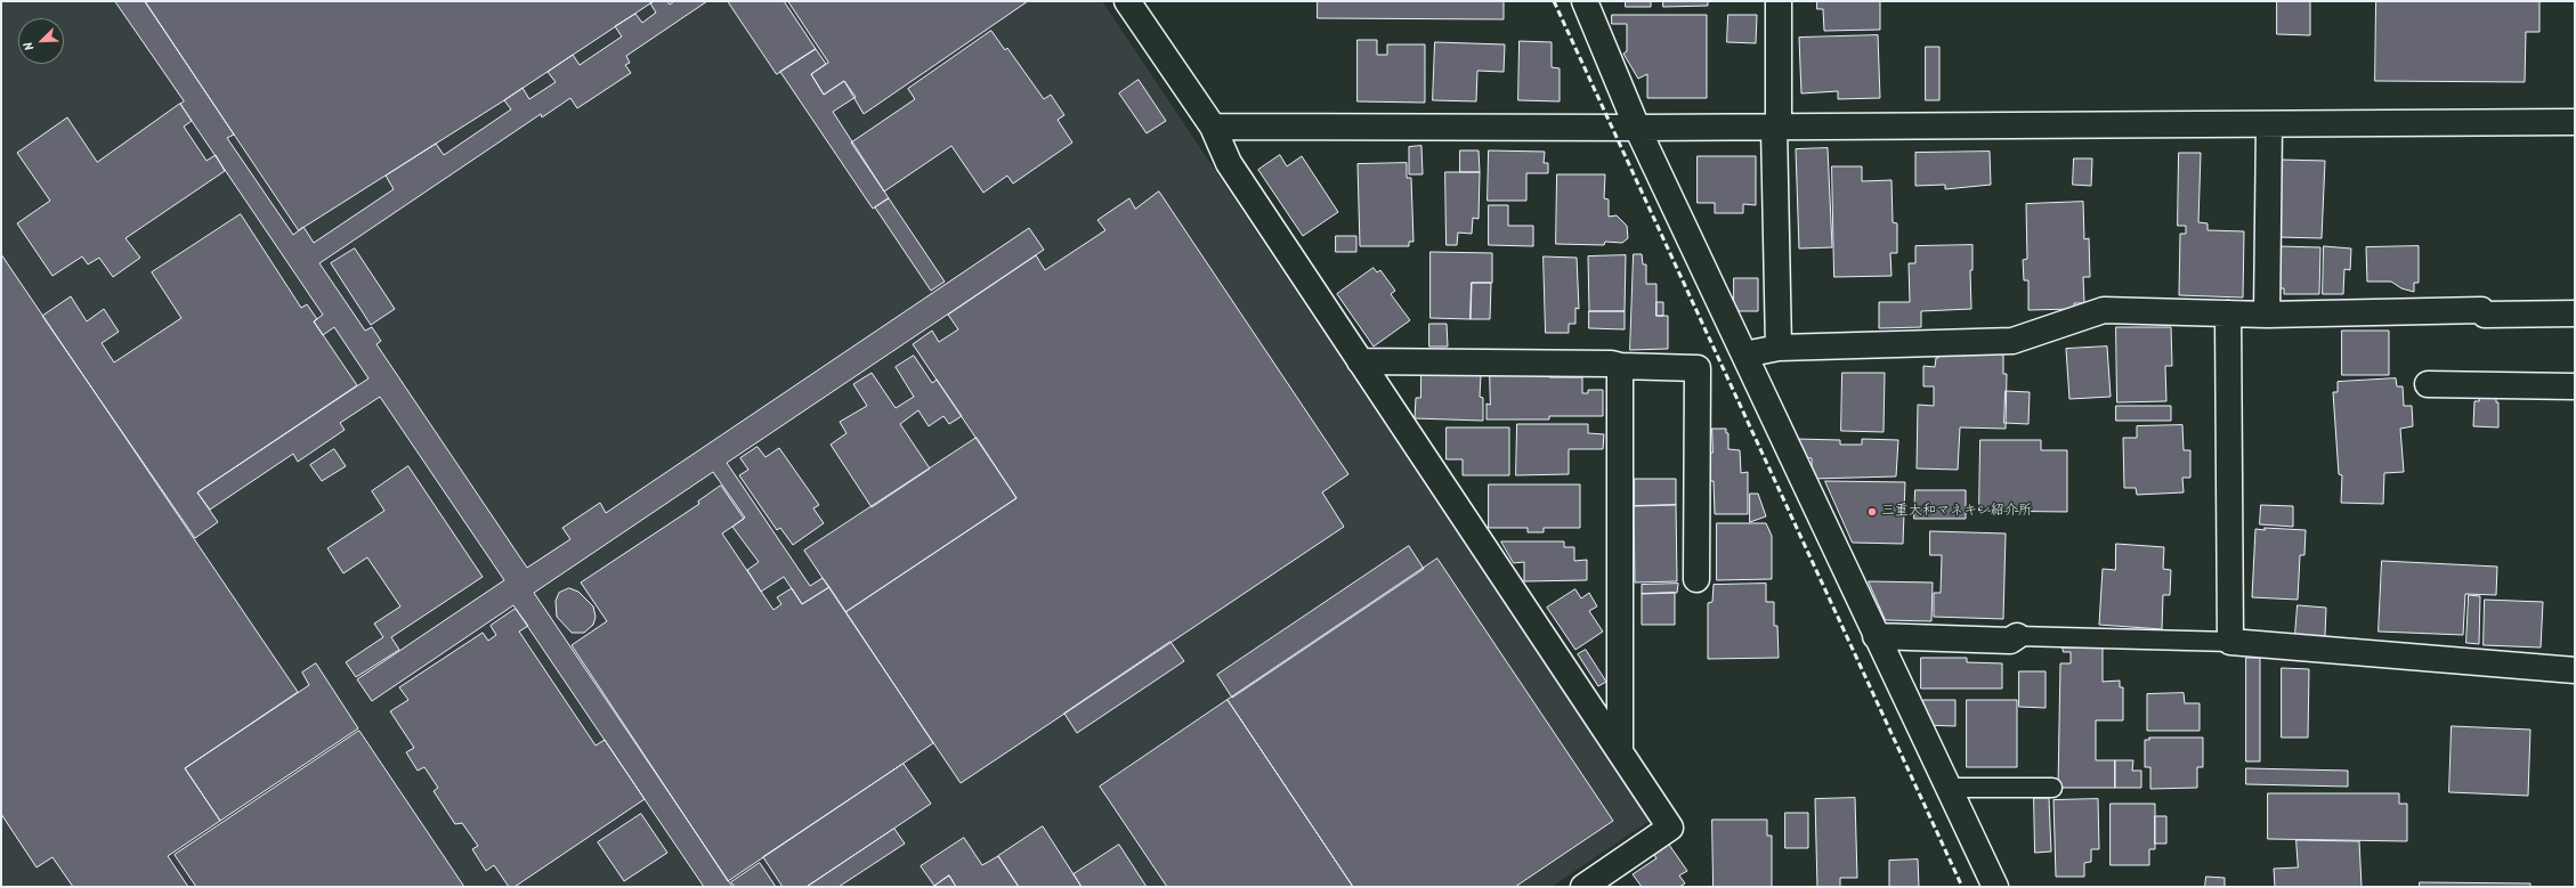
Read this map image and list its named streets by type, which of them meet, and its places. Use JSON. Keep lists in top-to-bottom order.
{
  "places": ["三重大和マネキン紹介所"],
  "north": "bottom left"
}
